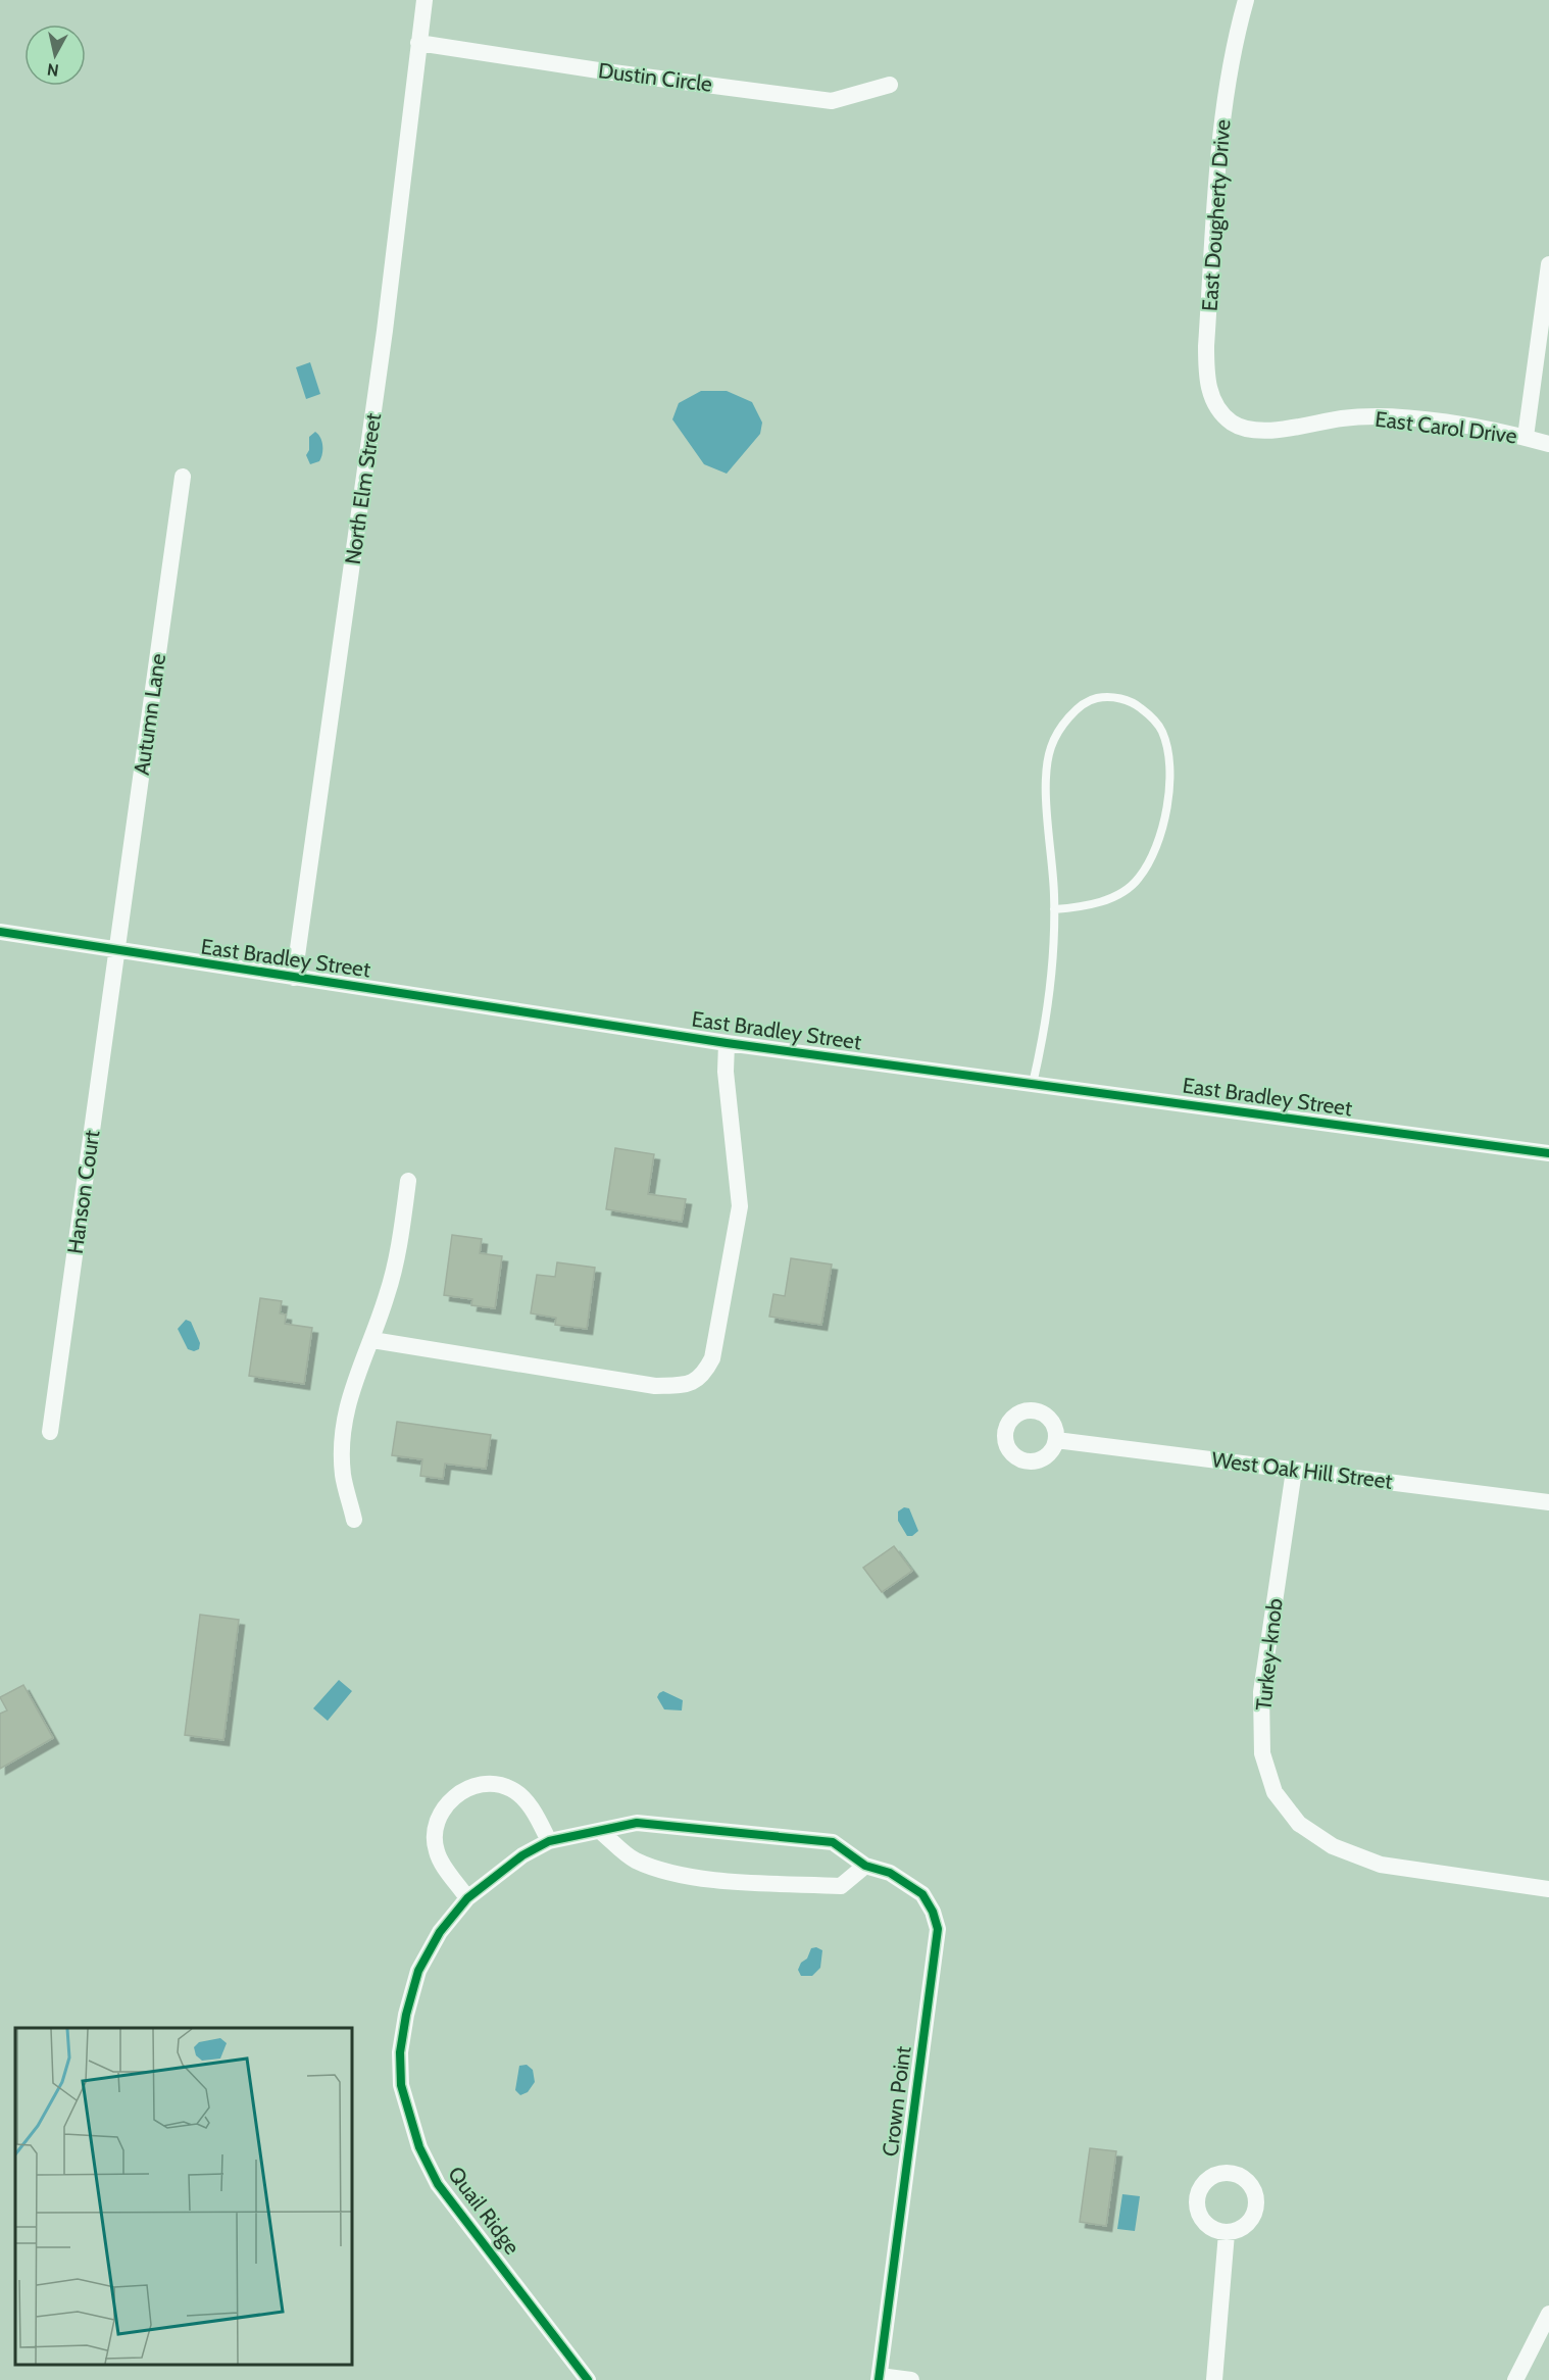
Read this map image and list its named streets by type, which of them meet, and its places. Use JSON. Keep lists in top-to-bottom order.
{
  "streets": {
    "street": [
      "Dustin Circle",
      "East Dougherty Drive",
      "East Carol Drive",
      "North Elm Street",
      "Autumn Lane",
      "East Bradley Street",
      "Hanson Court",
      "West Oak Hill Street",
      "Turkey-knob",
      "Crown Point",
      "Quail Ridge"
    ]
  },
  "crossings": [
    ["Dustin Circle", "North Elm Street"],
    ["East Dougherty Drive", "East Carol Drive"],
    ["North Elm Street", "East Bradley Street"],
    ["Autumn Lane", "East Bradley Street"],
    ["Autumn Lane", "Hanson Court"],
    ["East Bradley Street", "Hanson Court"],
    ["West Oak Hill Street", "Turkey-knob"],
    ["Crown Point", "Quail Ridge"]
  ],
  "north": "bottom"
}
